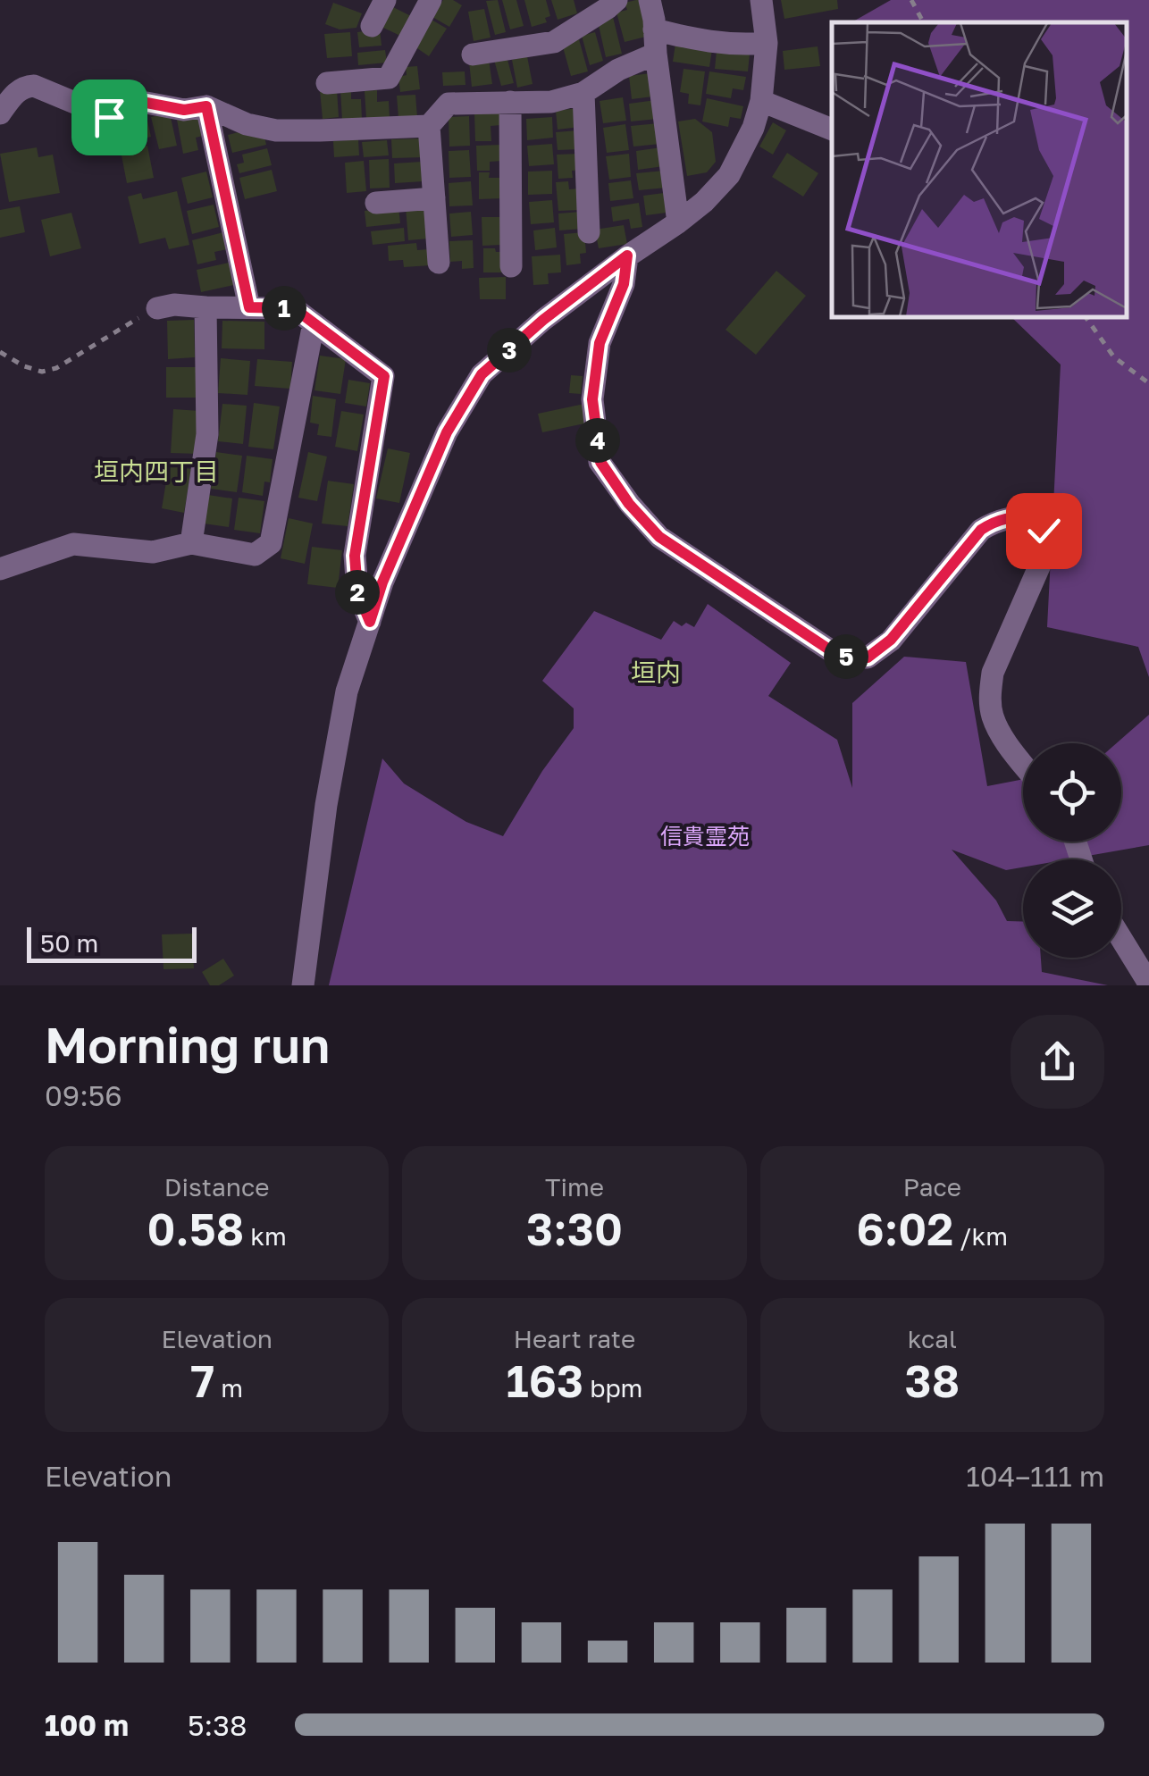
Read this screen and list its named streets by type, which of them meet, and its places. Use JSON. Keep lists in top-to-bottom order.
{
  "districts": ["垣内四丁目", "垣内"],
  "parks": ["信貴霊苑"],
  "scale_bar": "50 m",
  "page": {
    "pins": [
      "1",
      "3",
      "4",
      "2",
      "5"
    ],
    "scale": "50 m",
    "heading": ["Morning run", "09:56"],
    "stats": [
      ["Distance", "0.58 km"],
      ["Time", "3:30"],
      ["Pace", "6:02 /km"],
      ["Elevation", "7 m"],
      ["Heart rate", "163 bpm"],
      ["kcal", "38"]
    ],
    "chart": ["Elevation", "104–111 m"],
    "list": [
      {
        "name": "100 m",
        "note": "5:38"
      }
    ]
  }
}
